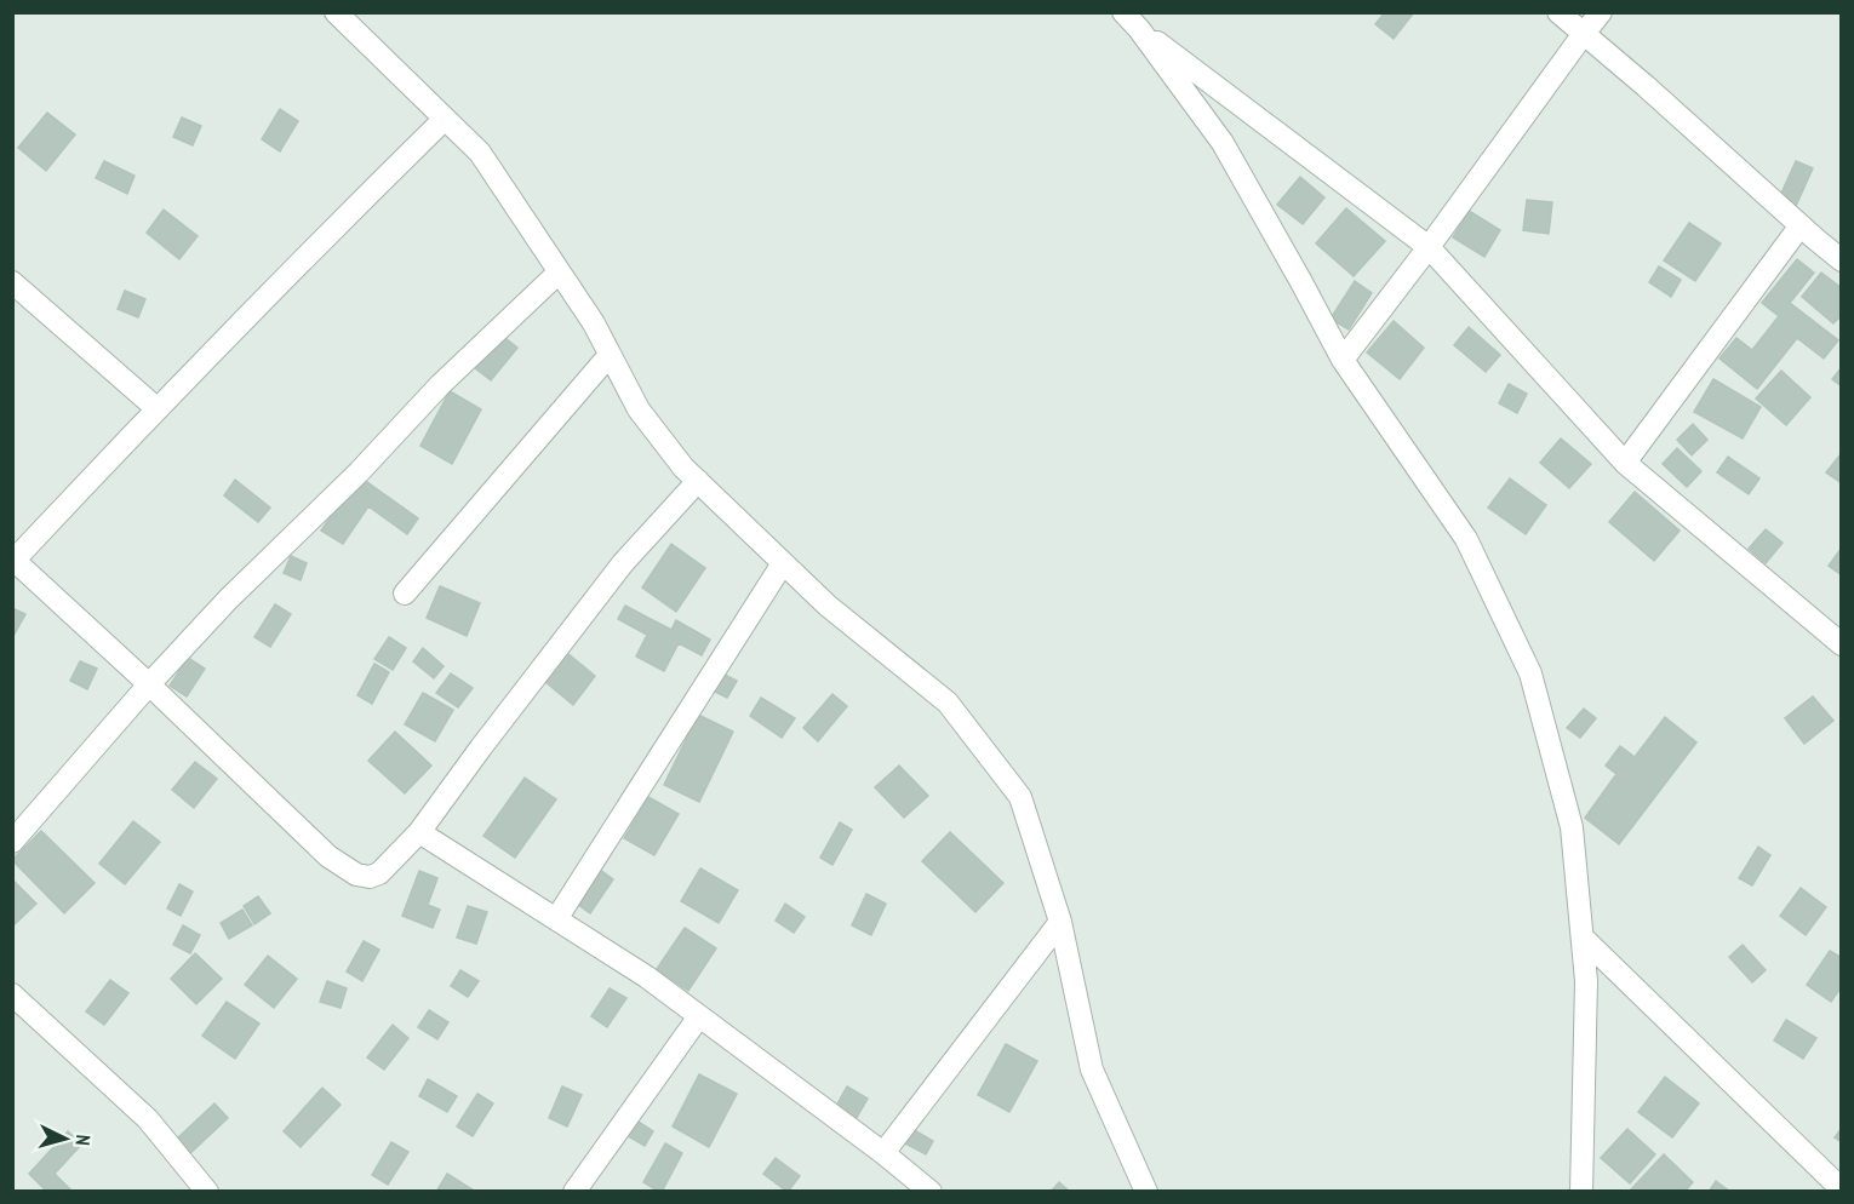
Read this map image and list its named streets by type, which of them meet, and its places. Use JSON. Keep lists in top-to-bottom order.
{
  "north": "right"
}
